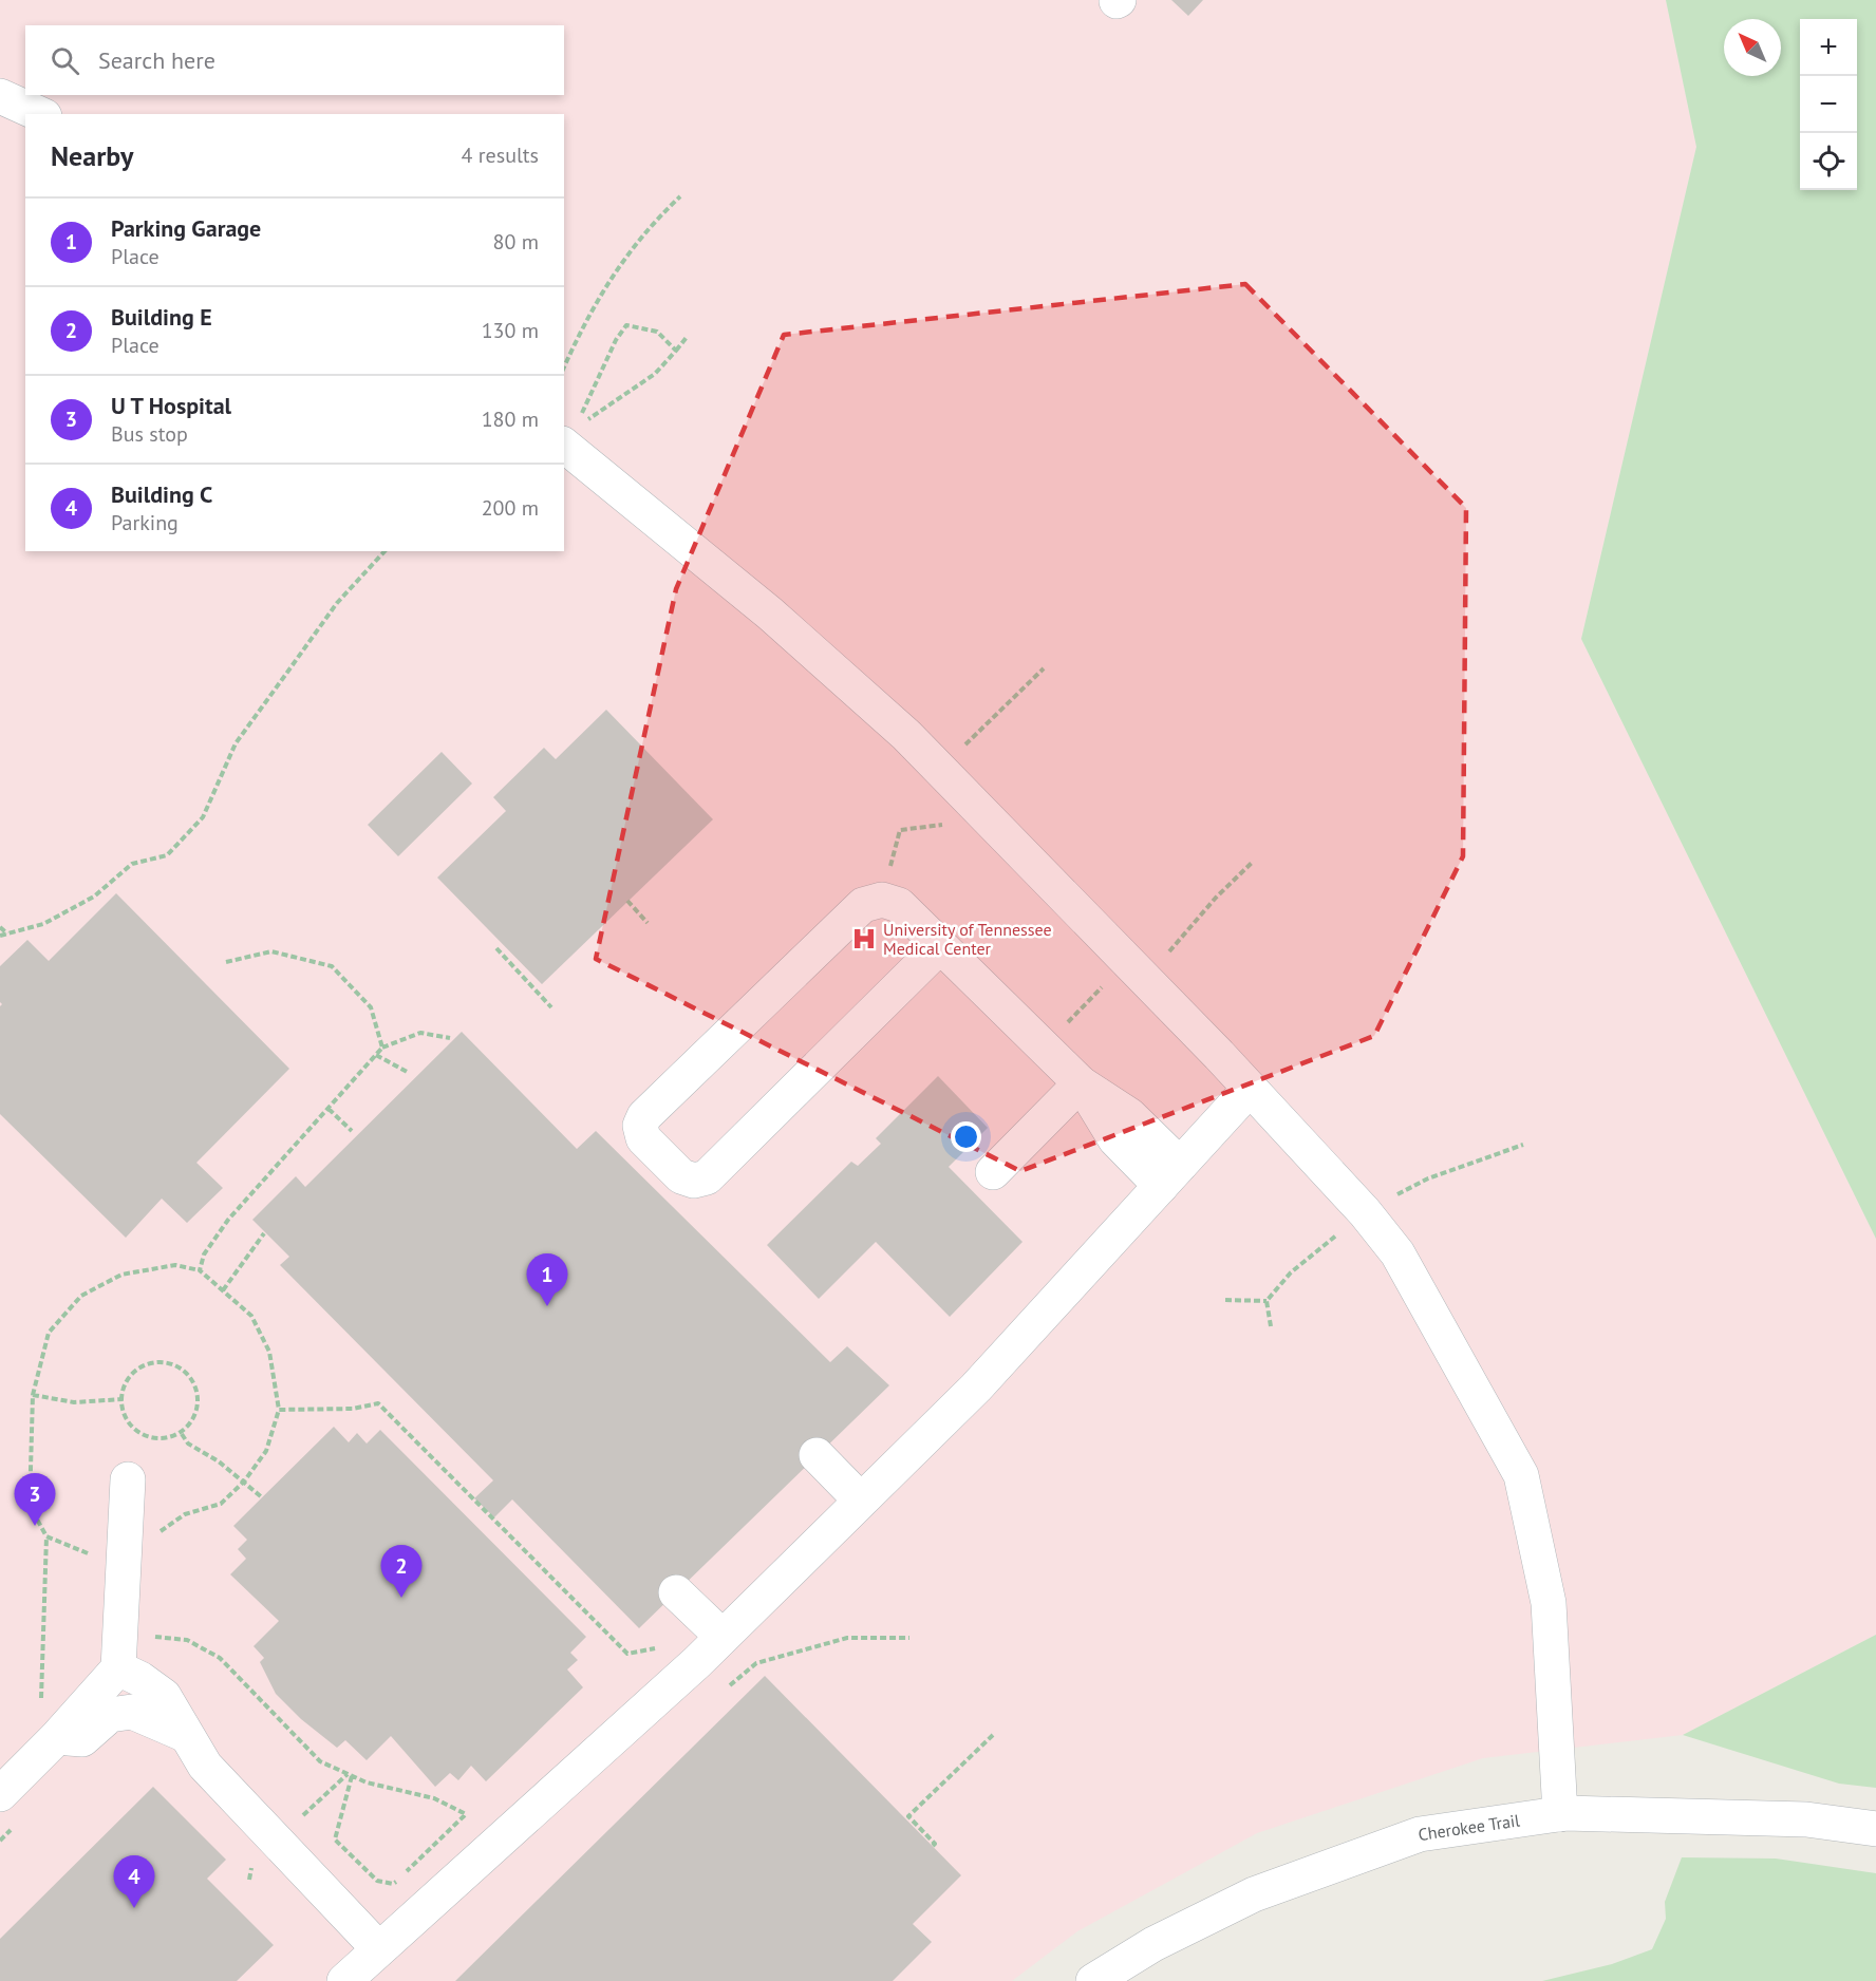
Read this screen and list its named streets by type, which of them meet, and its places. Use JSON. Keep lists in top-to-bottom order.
{
  "streets": {
    "street": ["Cherokee Trail"]
  },
  "places": {
    "hospital": ["University of Tennessee Medical Center"]
  },
  "north": "top left",
  "page": {
    "map_buttons": ["+", "−"],
    "search": "Search here",
    "heading": ["Nearby", "4 results"],
    "list": [
      {
        "mark": "1",
        "name": "Parking Garage",
        "note": "Place",
        "value": "80 m"
      },
      {
        "mark": "2",
        "name": "Building E",
        "note": "Place",
        "value": "130 m"
      },
      {
        "mark": "3",
        "name": "U T Hospital",
        "note": "Bus stop",
        "value": "180 m"
      },
      {
        "mark": "4",
        "name": "Building C",
        "note": "Parking",
        "value": "200 m"
      }
    ],
    "pins": [
      "1",
      "3",
      "2",
      "4"
    ]
  }
}
